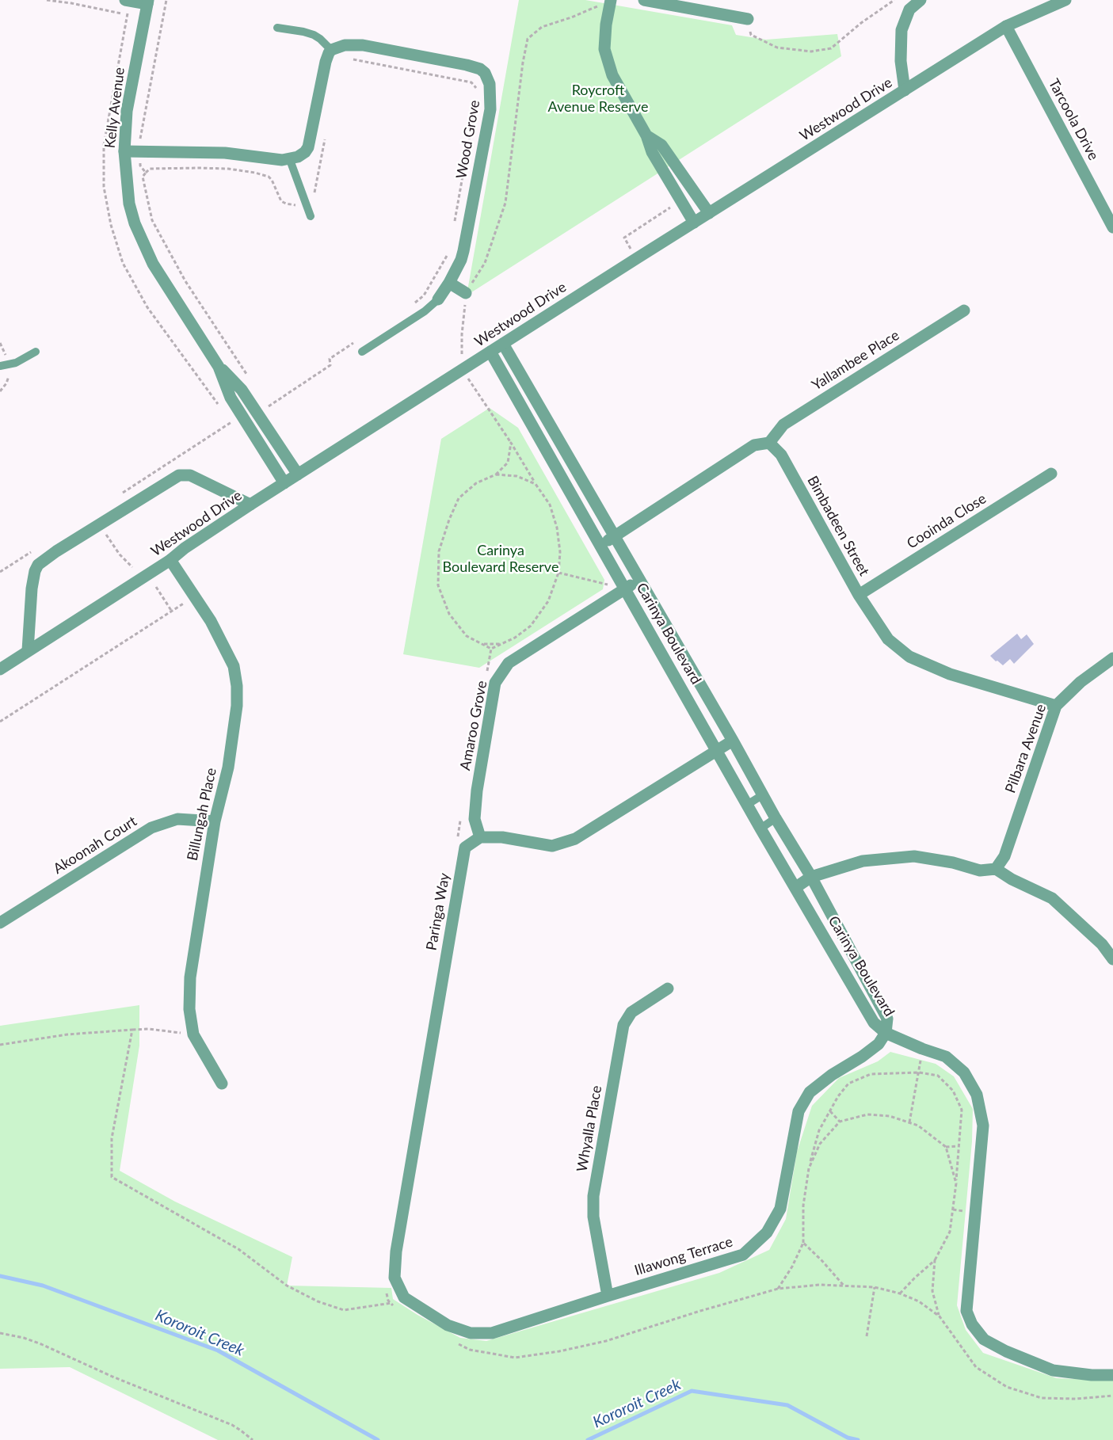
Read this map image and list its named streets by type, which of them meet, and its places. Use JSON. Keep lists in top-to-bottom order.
{
  "streets": {
    "street": [
      "Kelly Avenue",
      "Westwood Drive",
      "Tarcoola Drive",
      "Wood Grove",
      "Yallambee Place",
      "Cooinda Close",
      "Bimbadeen Street",
      "Carinya Boulevard",
      "Amaroo Grove",
      "Pilbara Avenue",
      "Billungah Place",
      "Akoonah Court",
      "Paringa Way",
      "Whyalla Place",
      "Illawong Terrace"
    ]
  },
  "crossings": [
    ["Kelly Avenue", "Westwood Drive"],
    ["Westwood Drive", "Tarcoola Drive"],
    ["Westwood Drive", "Carinya Boulevard"],
    ["Westwood Drive", "Billungah Place"],
    ["Yallambee Place", "Bimbadeen Street"],
    ["Cooinda Close", "Bimbadeen Street"],
    ["Bimbadeen Street", "Pilbara Avenue"],
    ["Carinya Boulevard", "Amaroo Grove"],
    ["Carinya Boulevard", "Illawong Terrace"],
    ["Amaroo Grove", "Paringa Way"],
    ["Billungah Place", "Akoonah Court"],
    ["Paringa Way", "Illawong Terrace"],
    ["Whyalla Place", "Illawong Terrace"]
  ],
  "water": ["Kororoit Creek"],
  "parks": ["Roycroft Avenue Reserve", "Carinya Boulevard Reserve"]
}
